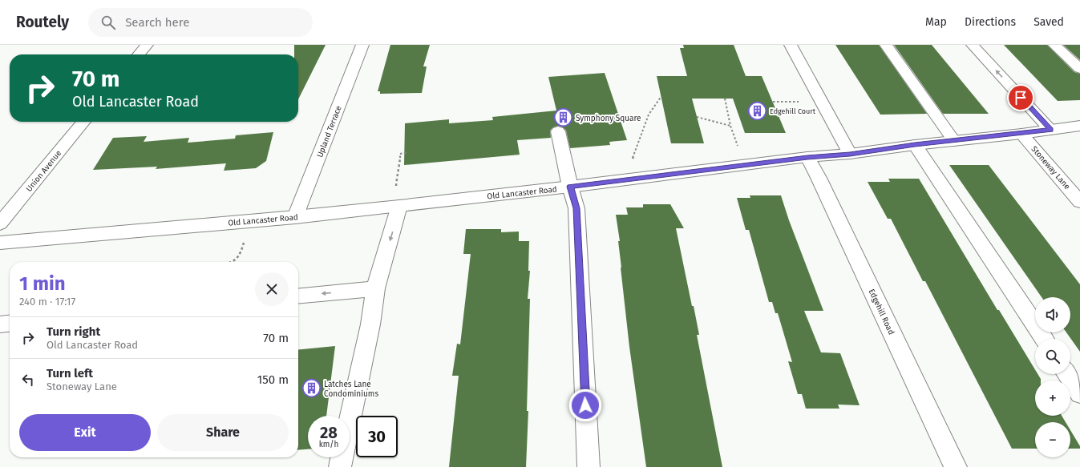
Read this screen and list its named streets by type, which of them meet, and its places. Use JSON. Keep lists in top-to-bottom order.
{
  "streets": {
    "street": [
      "Upland Terrace",
      "Stoneway Lane",
      "Union Avenue",
      "Old Lancaster Road",
      "Edgehill Road"
    ]
  },
  "crossings": [
    ["Upland Terrace", "Old Lancaster Road"],
    ["Stoneway Lane", "Old Lancaster Road"],
    ["Old Lancaster Road", "Edgehill Road"]
  ],
  "places": {
    "building": ["Edgehill Court", "Symphony Square", "Latches Lane Condominiums"]
  },
  "page": {
    "header": "Routely",
    "search": "Search here",
    "nav": ["Map", "Directions", "Saved"],
    "turn": ["70 m", "Old Lancaster Road"],
    "heading": ["1 min", "240 m · 17:17"],
    "map_buttons": ["+", "−"],
    "list": [
      {
        "name": "Turn right",
        "note": "Old Lancaster Road",
        "value": "70 m"
      },
      {
        "name": "Turn left",
        "note": "Stoneway Lane",
        "value": "150 m"
      }
    ],
    "buttons": ["Exit", "Share"],
    "speed": "28 km/h",
    "limit": "30"
  }
}
